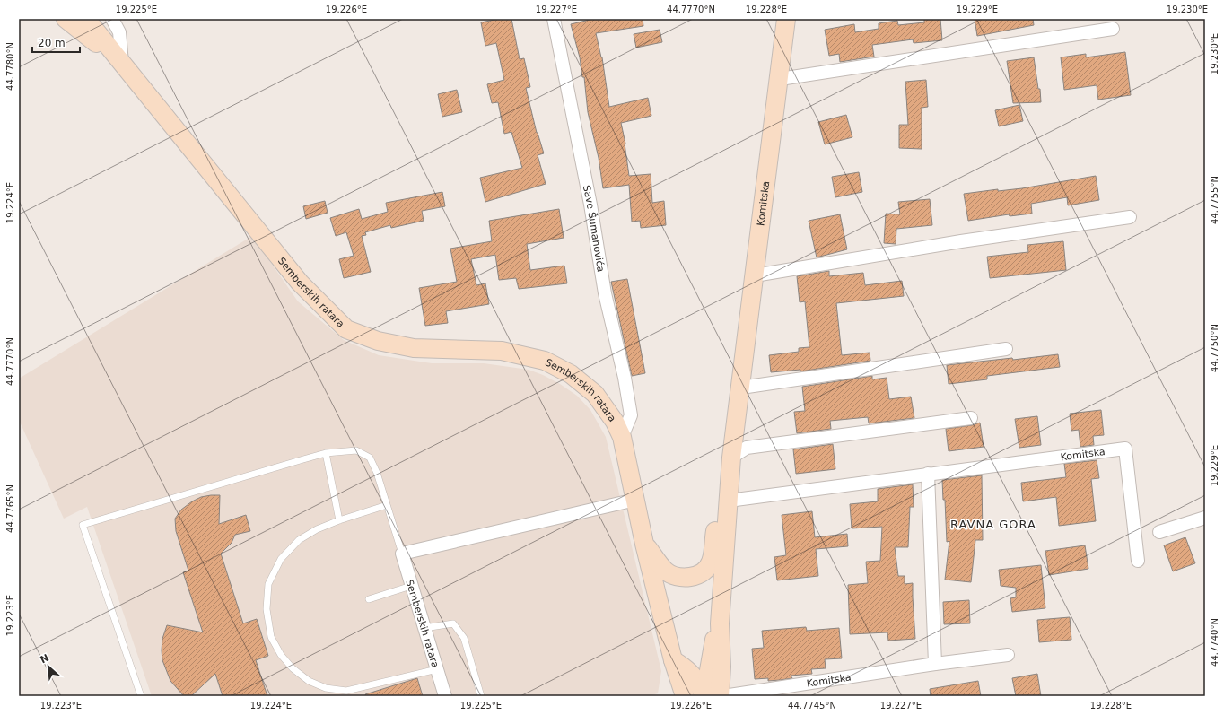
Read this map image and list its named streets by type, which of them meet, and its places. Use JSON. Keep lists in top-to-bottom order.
{
  "streets": {
    "main road": ["Komitska", "Semberskih ratara"],
    "street": ["Save Šumanovića"]
  },
  "crossings": [
    ["Save Šumanovića", "Semberskih ratara"]
  ],
  "districts": ["RAVNA GORA"],
  "scale_bar": "20 m",
  "north": "top left",
  "coordinates": [
    "19.225°E",
    "19.226°E",
    "19.227°E",
    "44.7770°N",
    "19.228°E",
    "19.229°E",
    "19.230°E",
    "44.7780°N",
    "44.7755°N",
    "19.224°E",
    "44.7750°N",
    "44.7765°N",
    "19.223°E",
    "44.7740°N",
    "44.7745°N"
  ]
}
